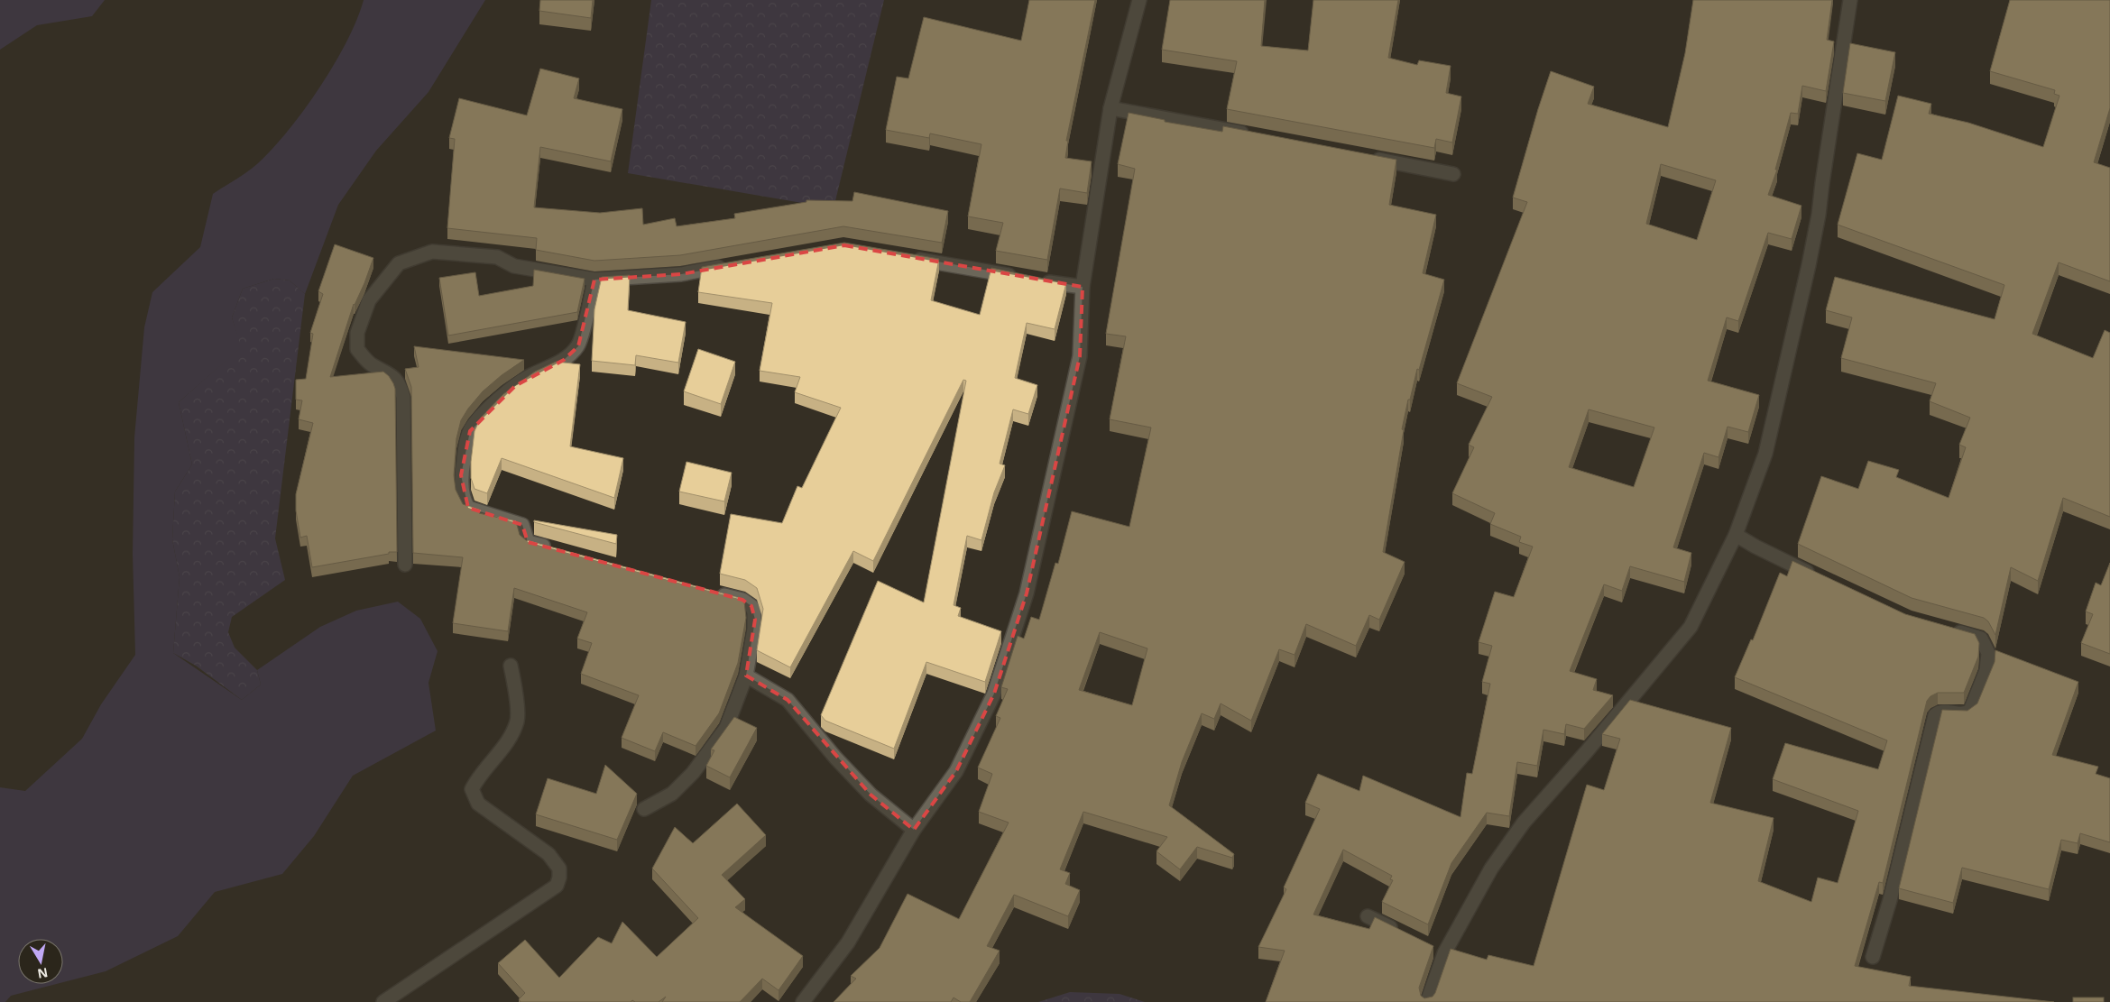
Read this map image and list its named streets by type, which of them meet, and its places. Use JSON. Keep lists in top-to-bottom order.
{
  "north": "bottom"
}
